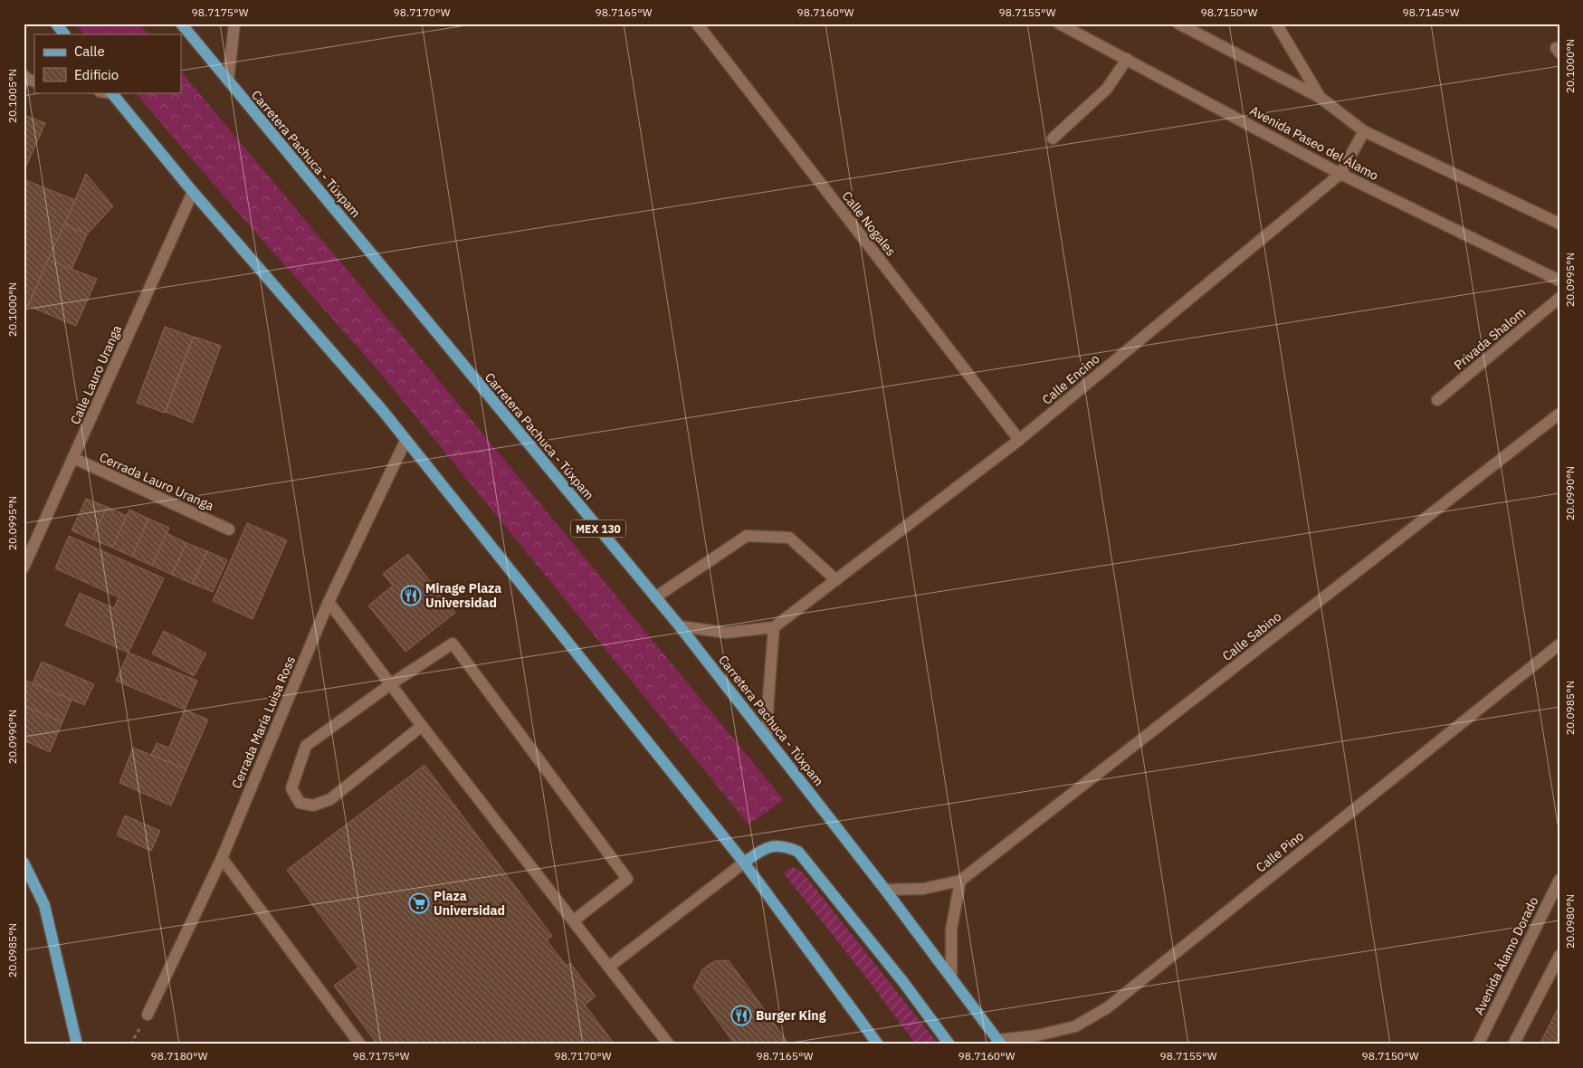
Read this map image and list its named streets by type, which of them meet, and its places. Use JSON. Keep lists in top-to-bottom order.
{
  "streets": {
    "main road": ["Carretera Pachuca - Túxpam", "MEX 130"],
    "street": [
      "Avenida Paseo del Álamo",
      "Calle Nogales",
      "Privada Shalom",
      "Calle Lauro Uranga",
      "Calle Encino",
      "Cerrada Lauro Uranga",
      "Calle Sabino",
      "Cerrada María Luisa Ross",
      "Calle Pino",
      "Avenida Álamo Dorado"
    ]
  },
  "crossings": [
    ["Avenida Paseo del Álamo", "Calle Encino"],
    ["Carretera Pachuca - Túxpam", "Calle Sabino"],
    ["Carretera Pachuca - Túxpam", "Calle Pino"],
    ["Calle Nogales", "Calle Encino"],
    ["Calle Lauro Uranga", "Cerrada Lauro Uranga"]
  ],
  "places": {
    "restaurant": ["Mirage Plaza Universidad", "Burger King"],
    "supermarket": ["Plaza Universidad"]
  },
  "legend": ["Calle", "Edificio"],
  "coordinates": [
    "98.7175°W",
    "98.7170°W",
    "98.7165°W",
    "98.7160°W",
    "98.7155°W",
    "98.7150°W",
    "98.7145°W",
    "20.1000°N",
    "20.1005°N",
    "20.0995°N",
    "20.0990°N",
    "20.0985°N",
    "20.0980°N",
    "98.7180°W"
  ]
}
